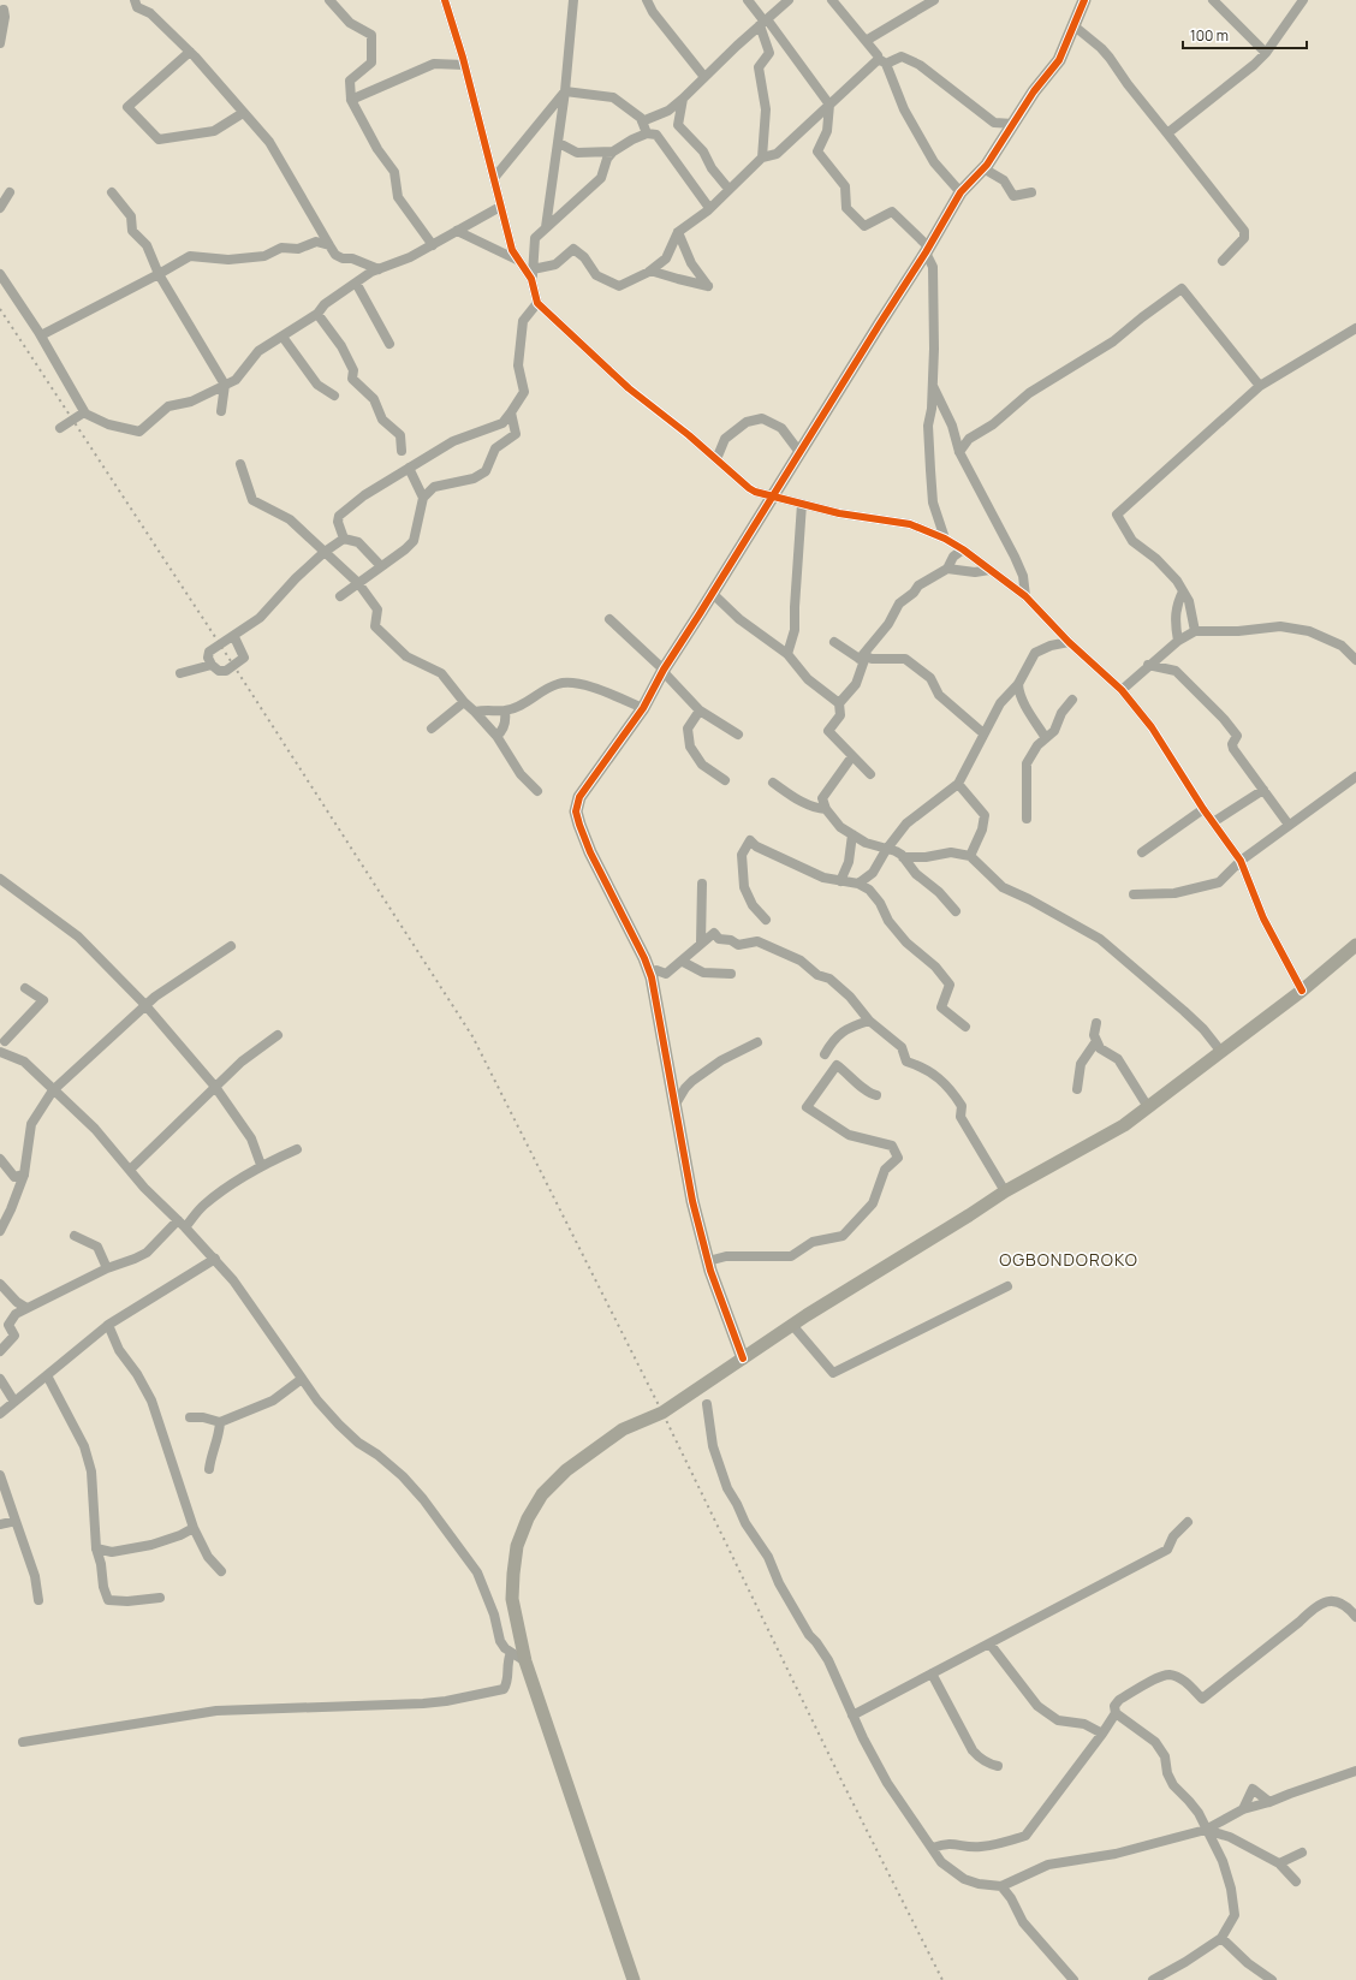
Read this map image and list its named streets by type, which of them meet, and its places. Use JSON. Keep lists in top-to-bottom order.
{
  "districts": ["OGBONDOROKO"],
  "scale_bar": "100 m"
}
